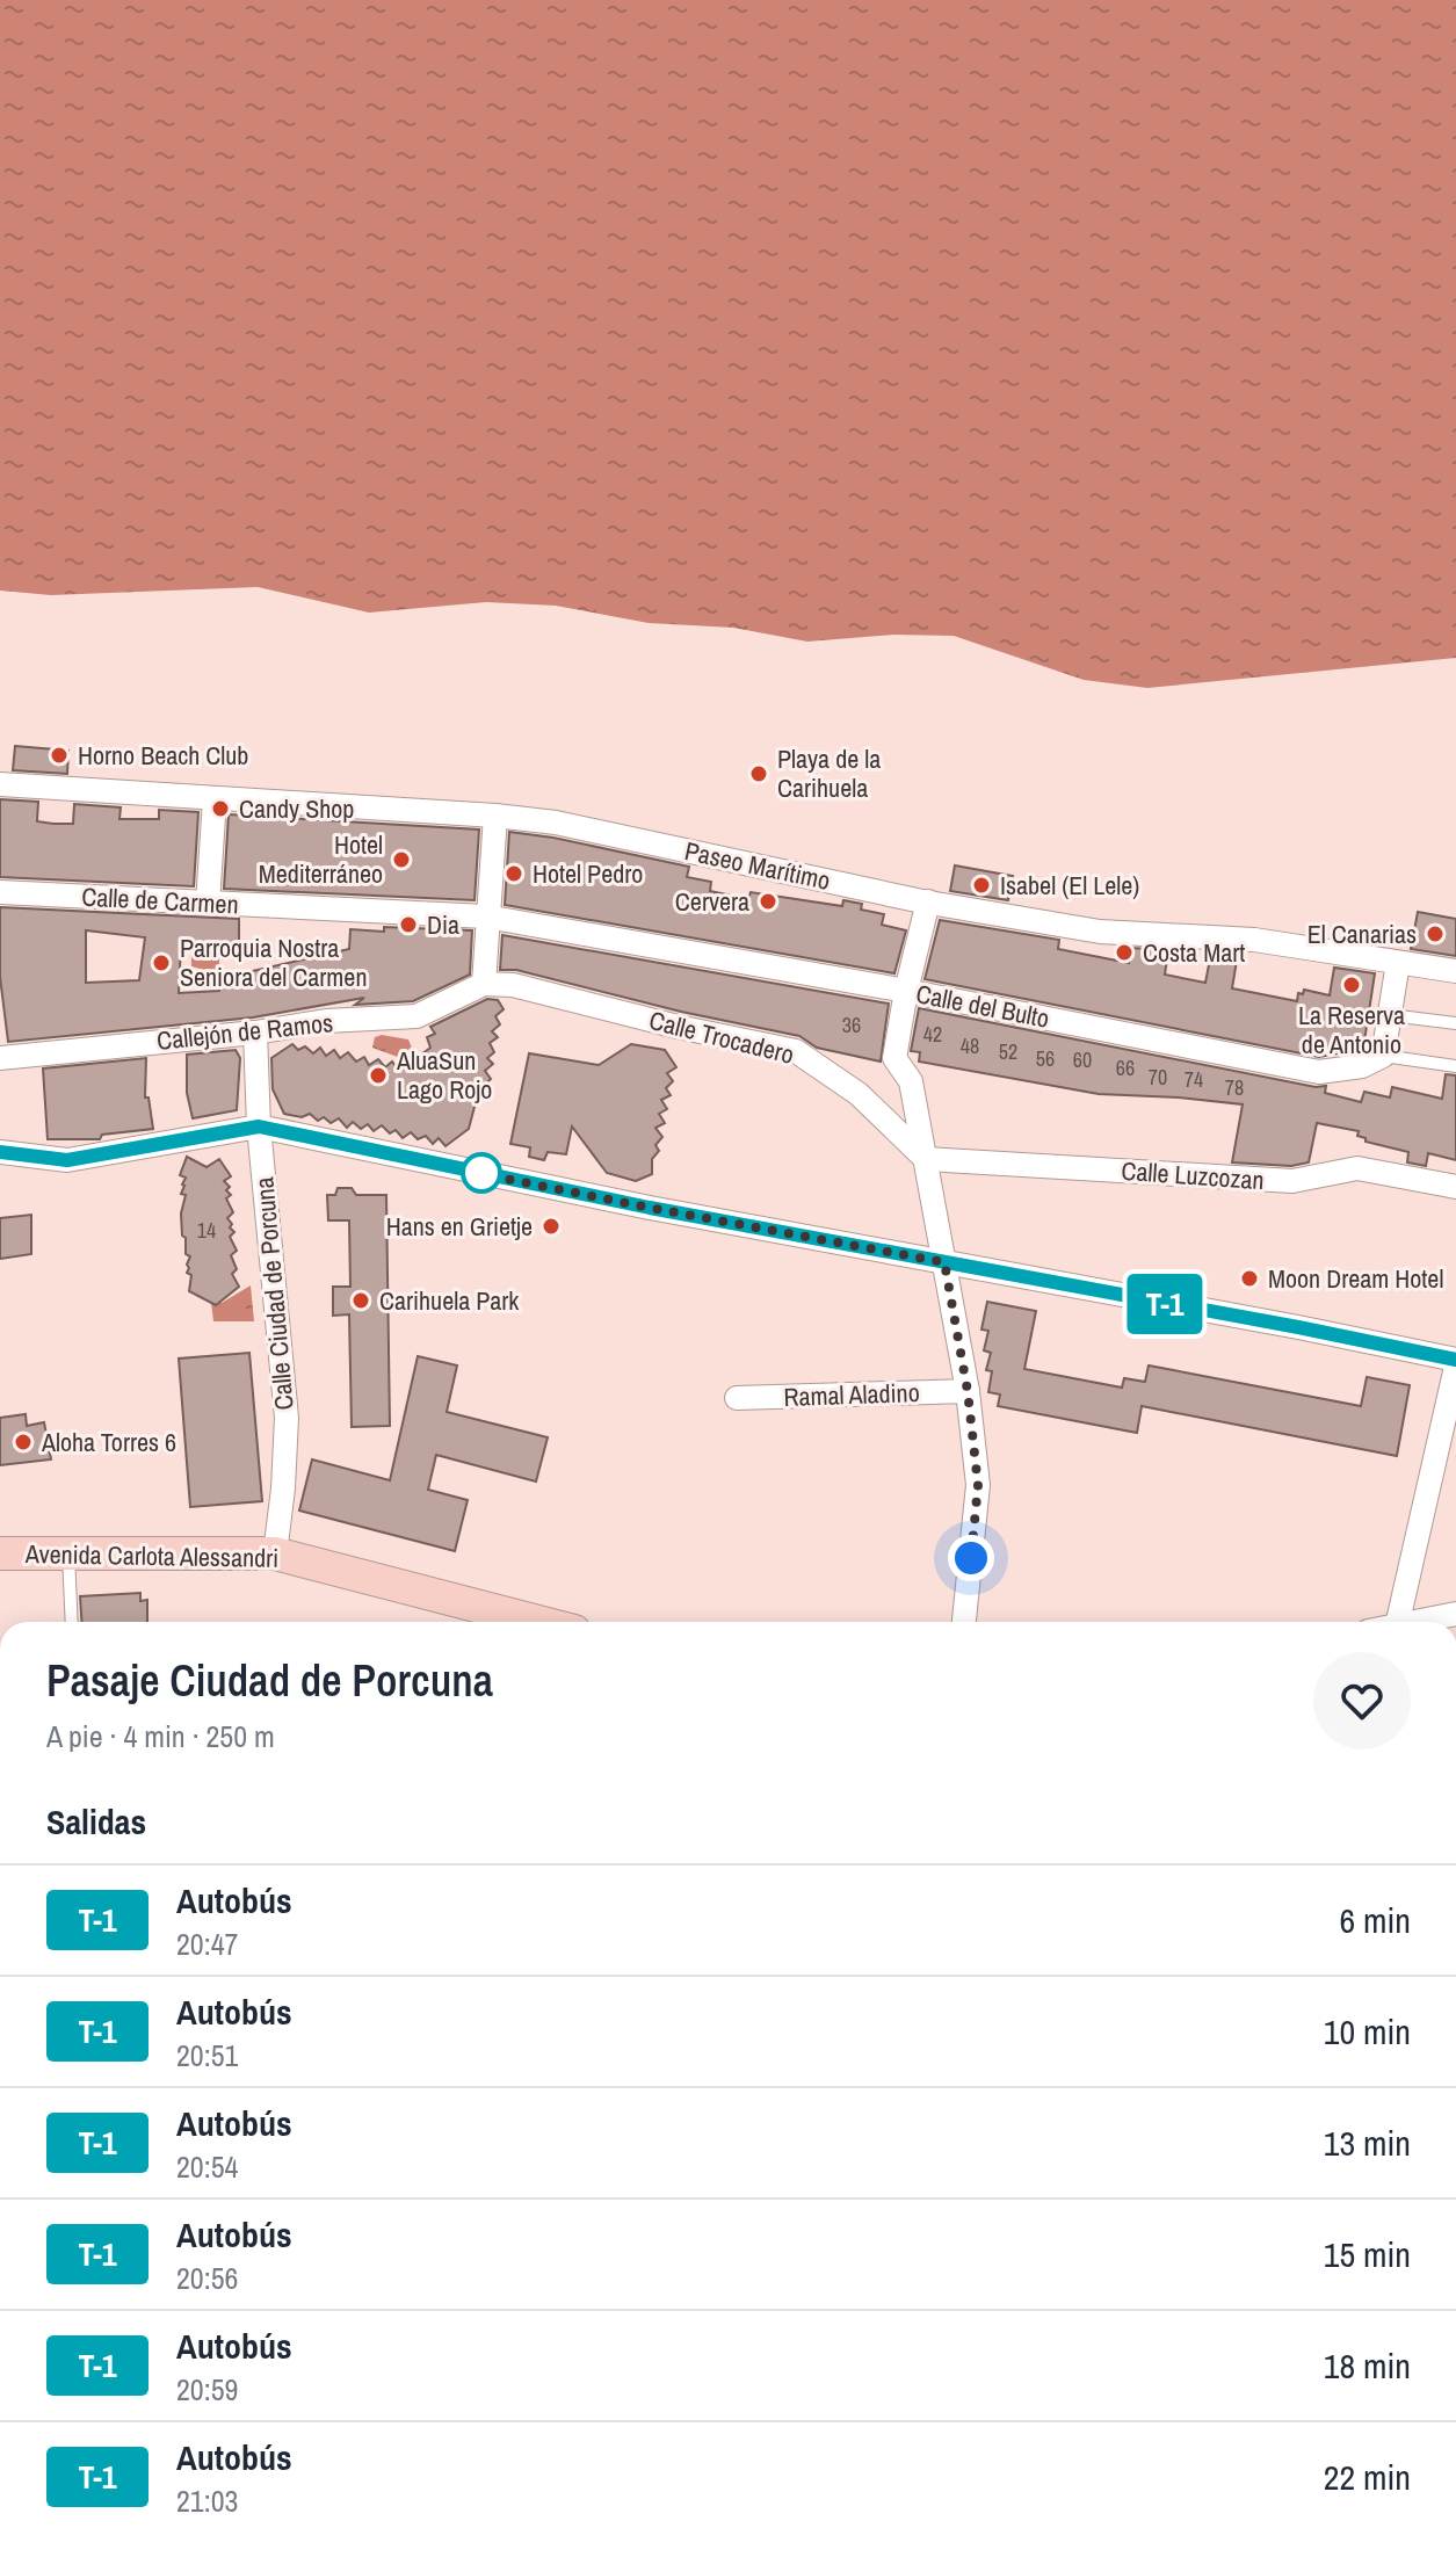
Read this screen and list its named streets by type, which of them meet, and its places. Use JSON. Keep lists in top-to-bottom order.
{
  "streets": {
    "main road": ["Avenida Carlota Alessandri"],
    "street": [
      "Paseo Marítimo",
      "Calle de Carmen",
      "Calle del Bulto",
      "Callejón de Ramos",
      "Calle Trocadero",
      "Calle Luzcozan",
      "Calle Ciudad de Porcuna",
      "Ramal Aladino"
    ]
  },
  "crossings": [
    ["Calle de Carmen", "Calle del Bulto"],
    ["Callejón de Ramos", "Calle Trocadero"],
    ["Callejón de Ramos", "Calle Ciudad de Porcuna"],
    ["Calle Trocadero", "Calle Luzcozan"],
    ["Calle Ciudad de Porcuna", "Avenida Carlota Alessandri"]
  ],
  "places": [
    "Horno Beach Club",
    "Playa de la Carihuela",
    "Candy Shop",
    "Hotel Mediterráneo",
    "Hotel Pedro",
    "Isabel (El Lele)",
    "Cervera",
    "Dia",
    "El Canarias",
    "Costa Mart",
    "Parroquia Nostra Seniora del Carmen",
    "La Reserva de Antonio",
    "AluaSun Lago Rojo",
    "Hans en Grietje",
    "Moon Dream Hotel",
    "Carihuela Park",
    "Aloha Torres 6"
  ],
  "lines": ["bus line T-1"],
  "house_numbers": [
    "36",
    "42",
    "48",
    "52",
    "56",
    "60",
    "66",
    "70",
    "74",
    "78",
    "14"
  ],
  "page": {
    "on_map": "T-1",
    "heading": [
      ["Pasaje Ciudad de Porcuna", "A pie · 4 min · 250 m"],
      "Salidas"
    ],
    "list": [
      {
        "mark": "T-1",
        "name": "Autobús",
        "note": "20:47",
        "value": "6 min"
      },
      {
        "mark": "T-1",
        "name": "Autobús",
        "note": "20:51",
        "value": "10 min"
      },
      {
        "mark": "T-1",
        "name": "Autobús",
        "note": "20:54",
        "value": "13 min"
      },
      {
        "mark": "T-1",
        "name": "Autobús",
        "note": "20:56",
        "value": "15 min"
      },
      {
        "mark": "T-1",
        "name": "Autobús",
        "note": "20:59",
        "value": "18 min"
      },
      {
        "mark": "T-1",
        "name": "Autobús",
        "note": "21:03",
        "value": "22 min"
      }
    ]
  }
}
